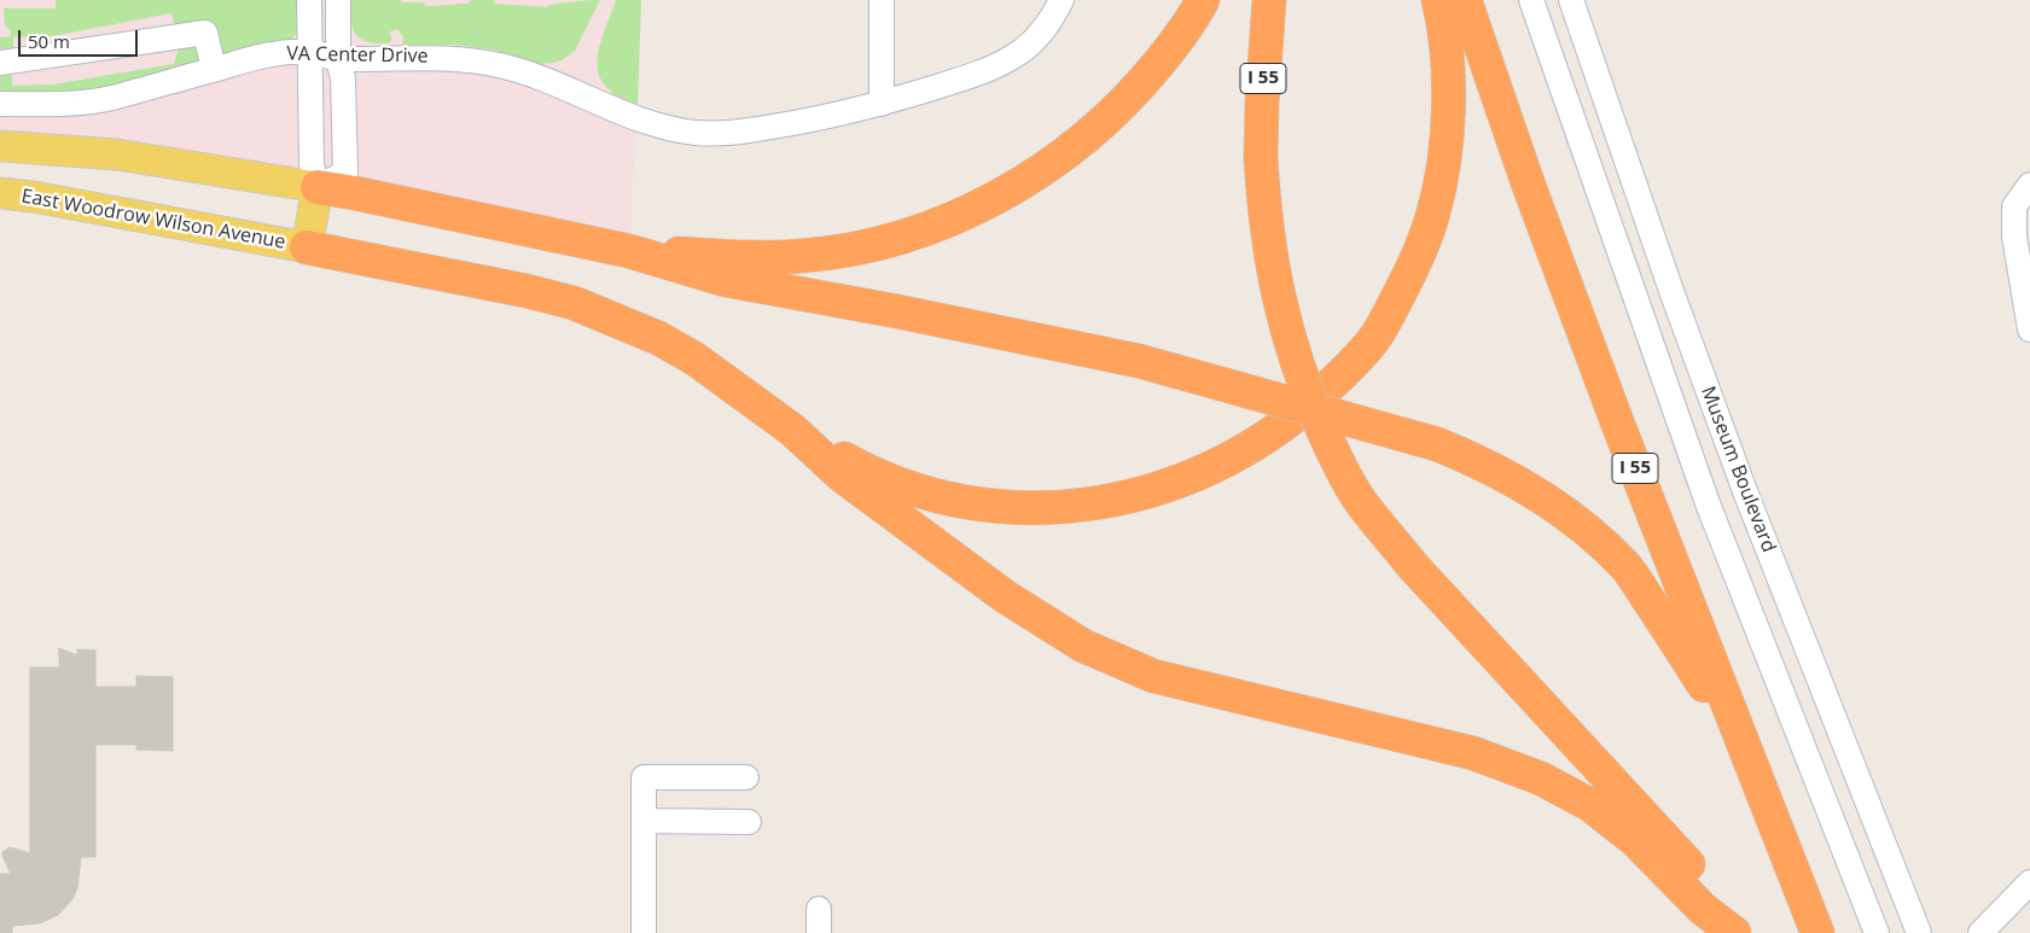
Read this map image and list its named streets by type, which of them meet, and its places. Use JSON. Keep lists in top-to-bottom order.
{
  "streets": {
    "highway": ["I 55"],
    "main road": ["East Woodrow Wilson Avenue"],
    "street": ["VA Center Drive", "Museum Boulevard"]
  },
  "scale_bar": "50 m"
}
